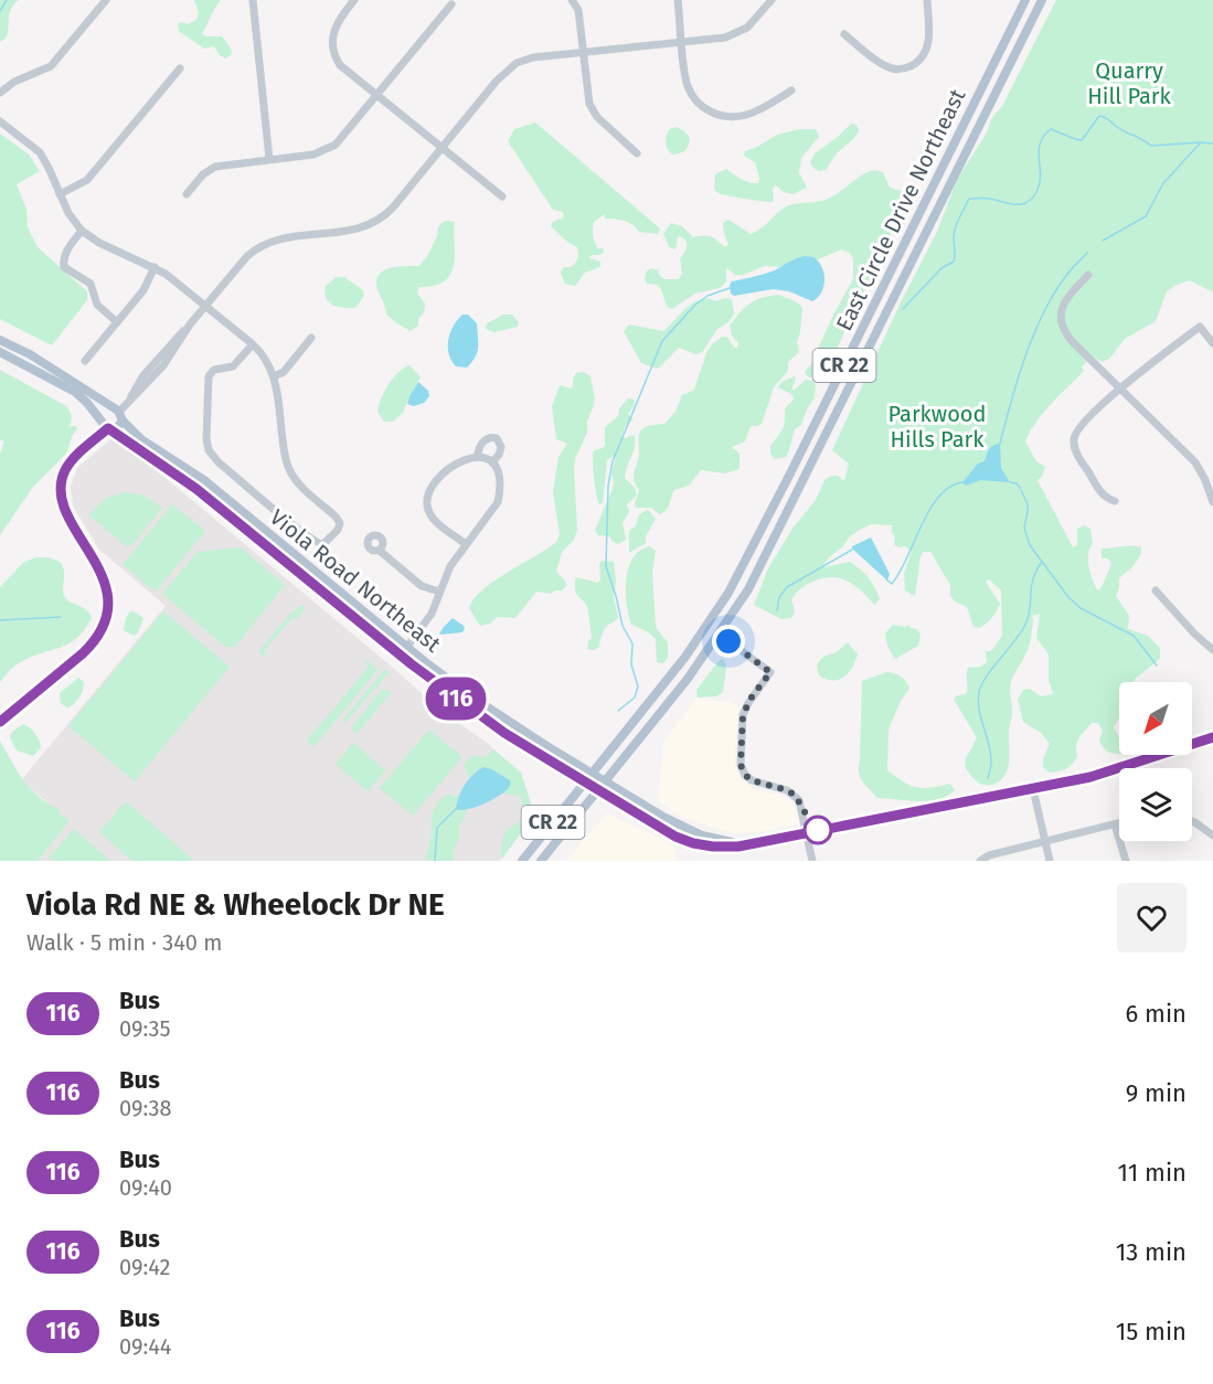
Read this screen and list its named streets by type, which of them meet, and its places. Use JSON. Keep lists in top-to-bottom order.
{
  "streets": {
    "main road": ["East Circle Drive Northeast", "CR 22", "Viola Road Northeast"]
  },
  "crossings": [
    ["East Circle Drive Northeast", "Viola Road Northeast"]
  ],
  "parks": ["Quarry Hill Park", "Parkwood Hills Park"],
  "lines": ["bus line 116"],
  "north": "bottom left",
  "page": {
    "on_map": "116",
    "heading": ["Viola Rd NE & Wheelock Dr NE", "Walk · 5 min · 340 m"],
    "list": [
      {
        "mark": "116",
        "name": "Bus",
        "note": "09:35",
        "value": "6 min"
      },
      {
        "mark": "116",
        "name": "Bus",
        "note": "09:38",
        "value": "9 min"
      },
      {
        "mark": "116",
        "name": "Bus",
        "note": "09:40",
        "value": "11 min"
      },
      {
        "mark": "116",
        "name": "Bus",
        "note": "09:42",
        "value": "13 min"
      },
      {
        "mark": "116",
        "name": "Bus",
        "note": "09:44",
        "value": "15 min"
      }
    ]
  }
}
